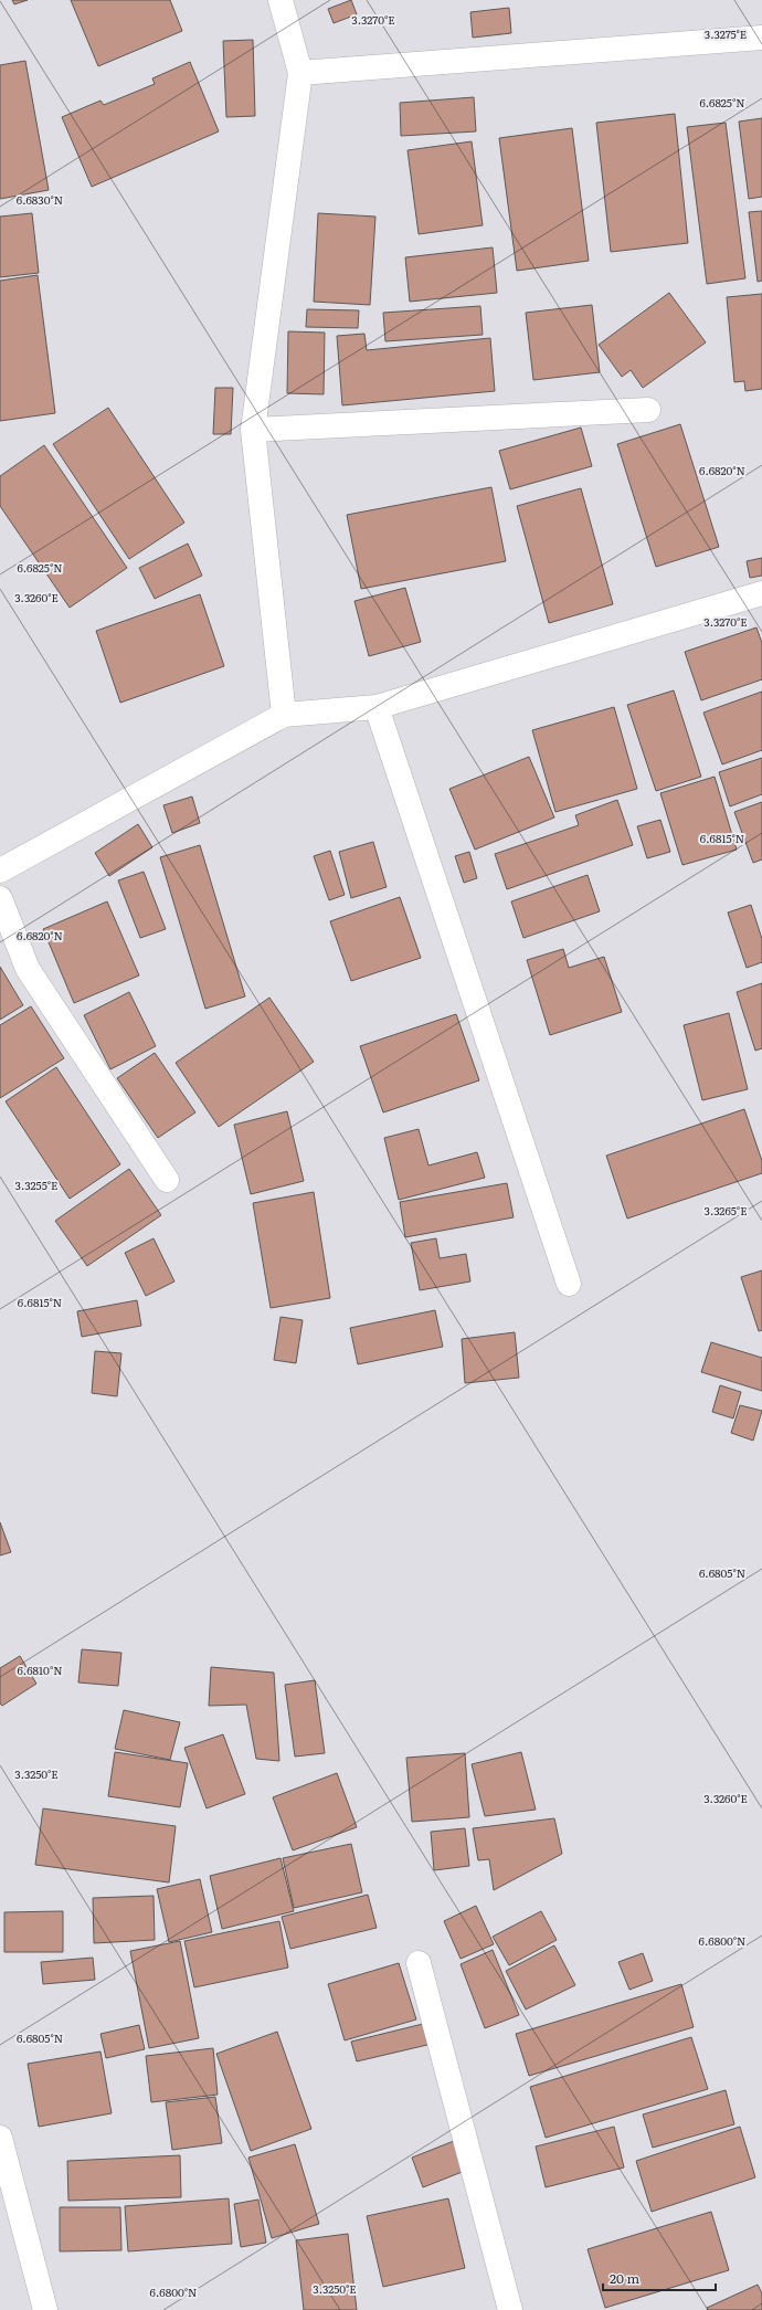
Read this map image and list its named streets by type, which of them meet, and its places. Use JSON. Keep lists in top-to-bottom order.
{
  "scale_bar": "20 m",
  "coordinates": [
    "3.3270°E",
    "3.3275°E",
    "6.6825°N",
    "6.6830°N",
    "6.6820°N",
    "3.3260°E",
    "6.6815°N",
    "3.3255°E",
    "3.3265°E",
    "6.6805°N",
    "6.6810°N",
    "3.3250°E",
    "6.6800°N"
  ]
}
